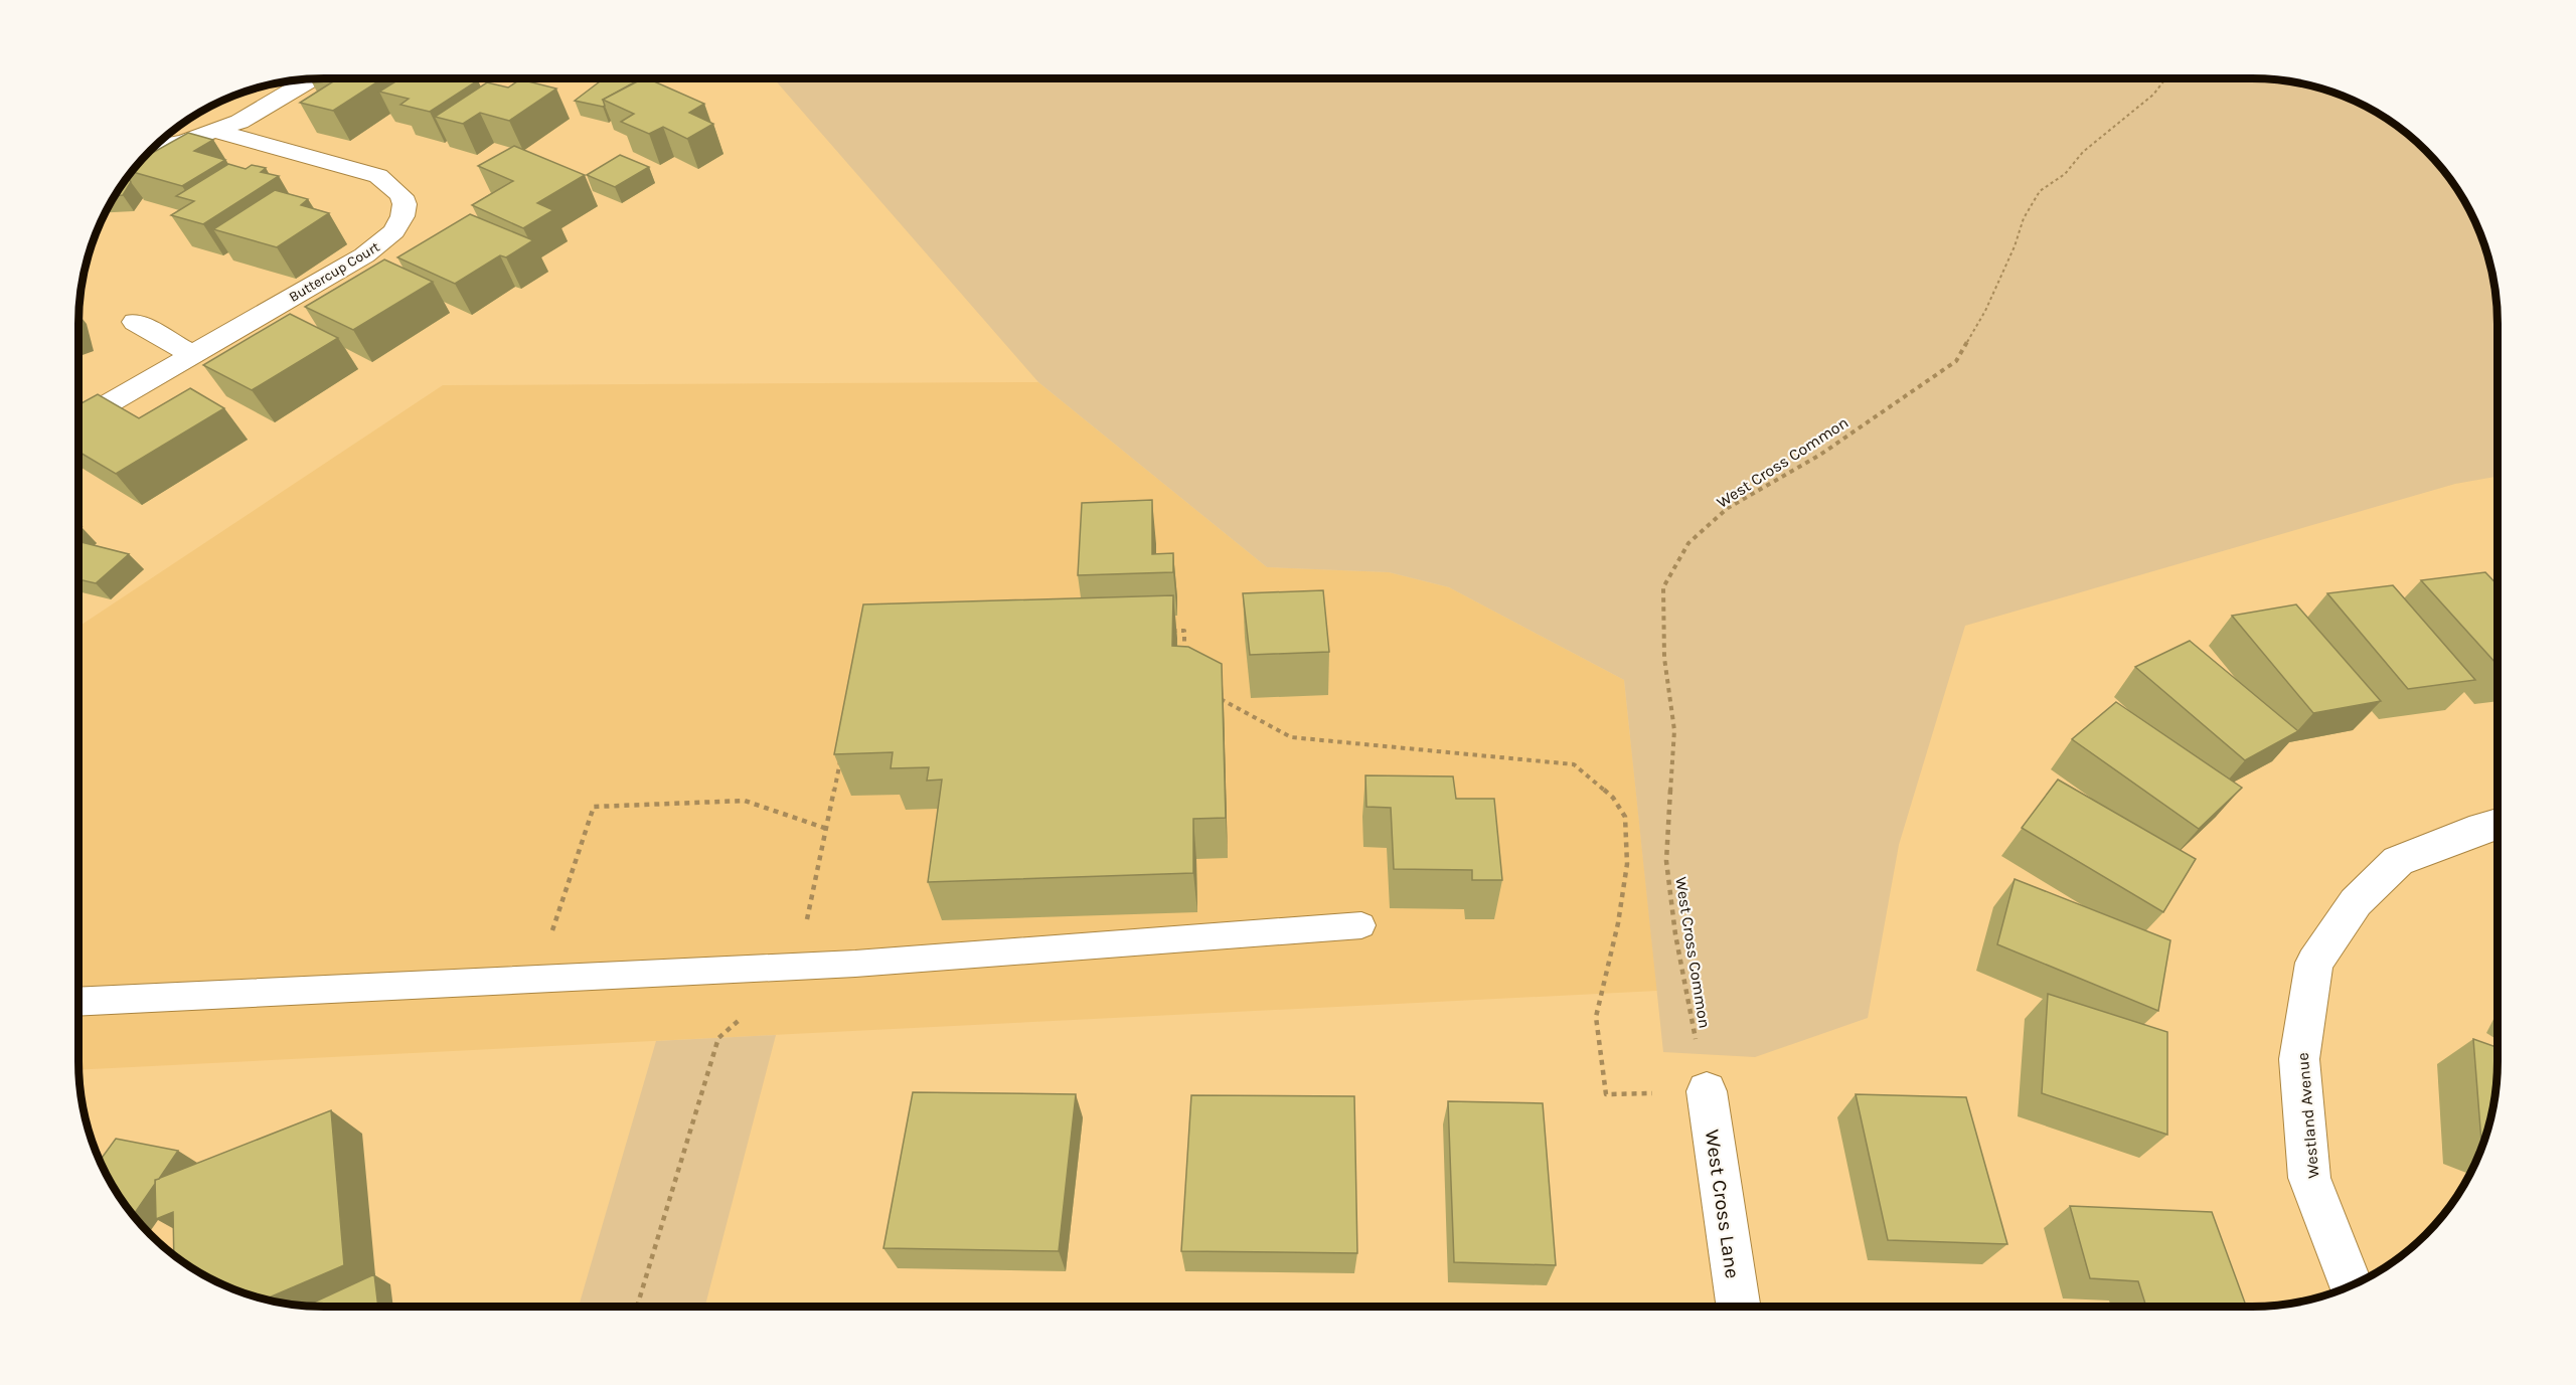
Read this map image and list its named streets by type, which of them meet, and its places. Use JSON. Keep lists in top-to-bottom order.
{
  "streets": {
    "street": ["Buttercup Court", "Westland Avenue", "West Cross Lane"],
    "path": ["West Cross Common"]
  },
  "crossings": [
    ["West Cross Common", "West Cross Lane"]
  ]
}
